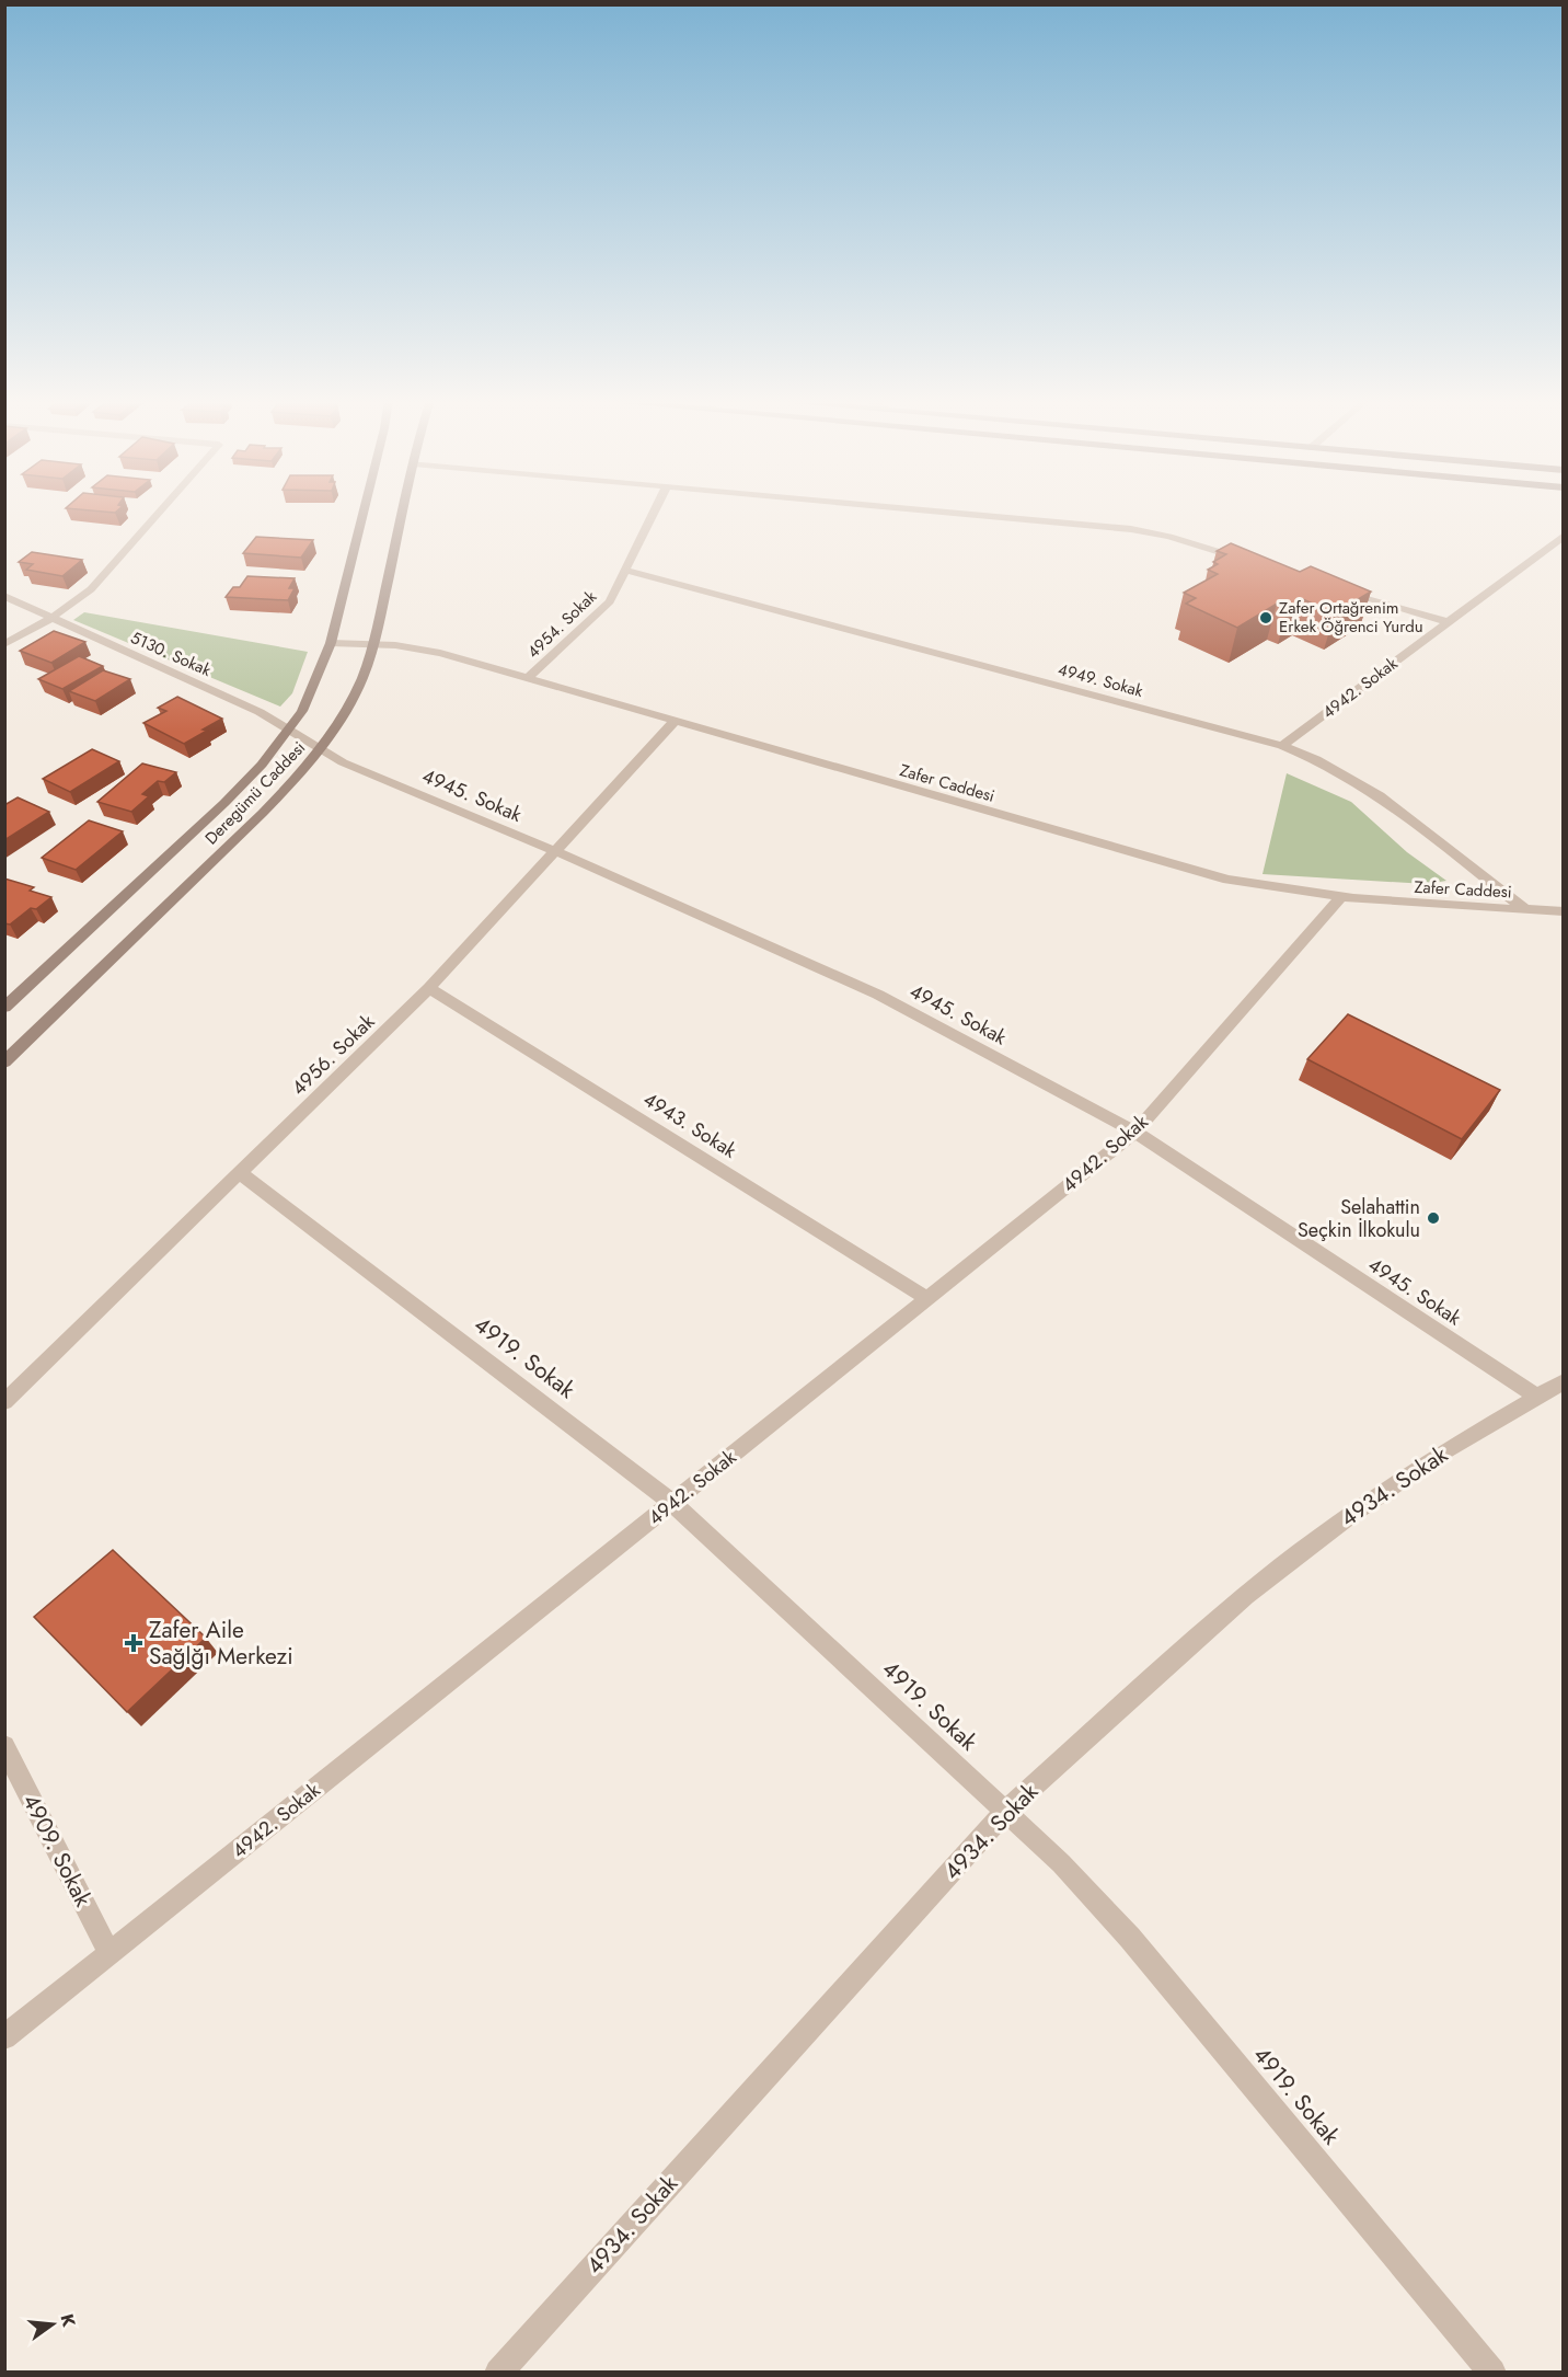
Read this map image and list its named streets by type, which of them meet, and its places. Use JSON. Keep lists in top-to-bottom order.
{
  "streets": {
    "main road": ["Deregümü Caddesi"],
    "street": [
      "4954. Sokak",
      "5130. Sokak",
      "4949. Sokak",
      "4942. Sokak",
      "Zafer Caddesi",
      "4945. Sokak",
      "4956. Sokak",
      "4943. Sokak",
      "4919. Sokak",
      "4934. Sokak",
      "4909. Sokak"
    ]
  },
  "crossings": [
    ["4954. Sokak", "4949. Sokak"],
    ["4954. Sokak", "Zafer Caddesi"],
    ["5130. Sokak", "Deregümü Caddesi"],
    ["5130. Sokak", "4945. Sokak"],
    ["4949. Sokak", "4942. Sokak"],
    ["4949. Sokak", "Zafer Caddesi"],
    ["4942. Sokak", "Zafer Caddesi"],
    ["4942. Sokak", "4945. Sokak"],
    ["4942. Sokak", "4943. Sokak"],
    ["4942. Sokak", "4919. Sokak"],
    ["4942. Sokak", "4909. Sokak"],
    ["Zafer Caddesi", "Deregümü Caddesi"],
    ["Zafer Caddesi", "4956. Sokak"],
    ["Deregümü Caddesi", "4945. Sokak"],
    ["4945. Sokak", "4956. Sokak"],
    ["4945. Sokak", "4934. Sokak"],
    ["4956. Sokak", "4943. Sokak"],
    ["4956. Sokak", "4919. Sokak"],
    ["4919. Sokak", "4934. Sokak"]
  ],
  "places": {
    "other": ["Zafer Ortağrenim Erkek Öğrenci Yurdu", "Selahattin Seçkin İlkokulu"],
    "health": ["Zafer Aile Sağlğı Merkezi"]
  },
  "north": "right"
}
